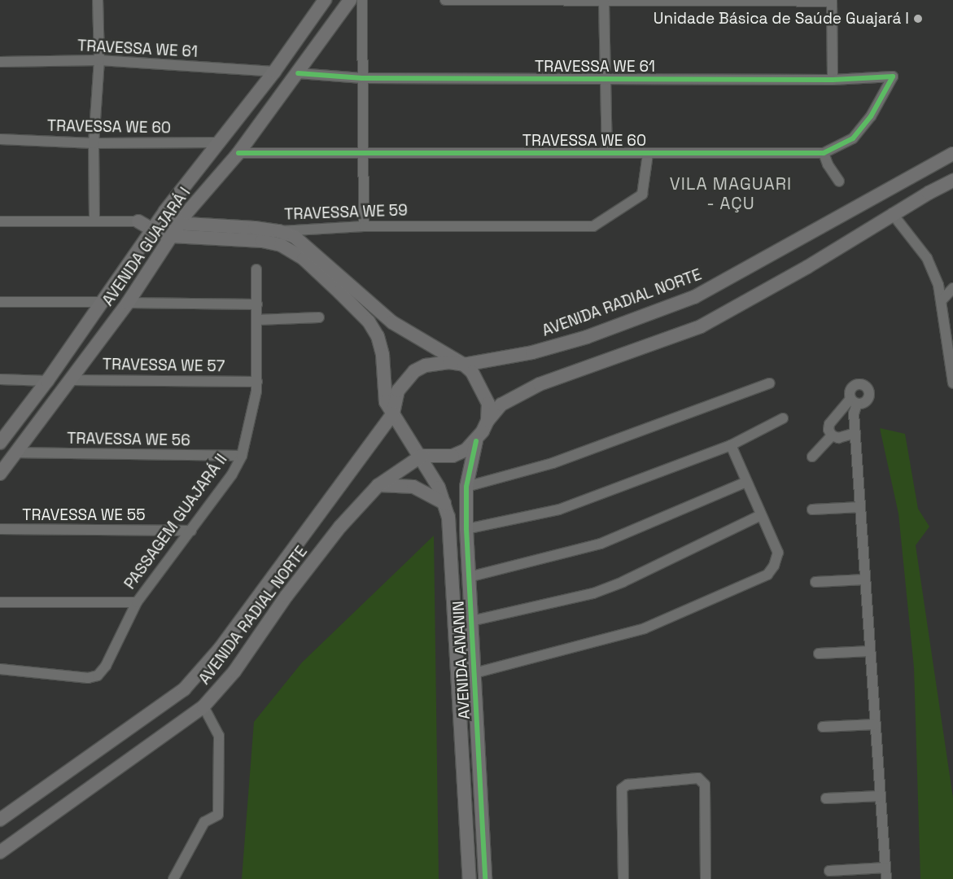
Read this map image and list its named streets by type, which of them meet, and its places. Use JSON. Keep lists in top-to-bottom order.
{
  "streets": {
    "main road": [
      "TRAVESSA WE 59",
      "AVENIDA GUAJARÁ I",
      "AVENIDA RADIAL NORTE",
      "AVENIDA ANANIN"
    ],
    "street": [
      "TRAVESSA WE 61",
      "TRAVESSA WE 60",
      "TRAVESSA WE 57",
      "TRAVESSA WE 56",
      "TRAVESSA WE 55",
      "PASSAGEM GUAJARÁ II"
    ]
  },
  "crossings": [
    ["TRAVESSA WE 61", "TRAVESSA WE 60"],
    ["TRAVESSA WE 61", "AVENIDA GUAJARÁ I"],
    ["TRAVESSA WE 60", "TRAVESSA WE 59"],
    ["TRAVESSA WE 60", "AVENIDA GUAJARÁ I"],
    ["TRAVESSA WE 59", "AVENIDA GUAJARÁ I"],
    ["AVENIDA GUAJARÁ I", "TRAVESSA WE 57"],
    ["AVENIDA GUAJARÁ I", "TRAVESSA WE 56"],
    ["AVENIDA RADIAL NORTE", "AVENIDA ANANIN"],
    ["TRAVESSA WE 57", "PASSAGEM GUAJARÁ II"],
    ["TRAVESSA WE 56", "PASSAGEM GUAJARÁ II"],
    ["TRAVESSA WE 55", "PASSAGEM GUAJARÁ II"]
  ],
  "districts": ["VILA MAGUARI - AÇU"],
  "places": ["Unidade Básica de Saúde Guajará I"]
}
